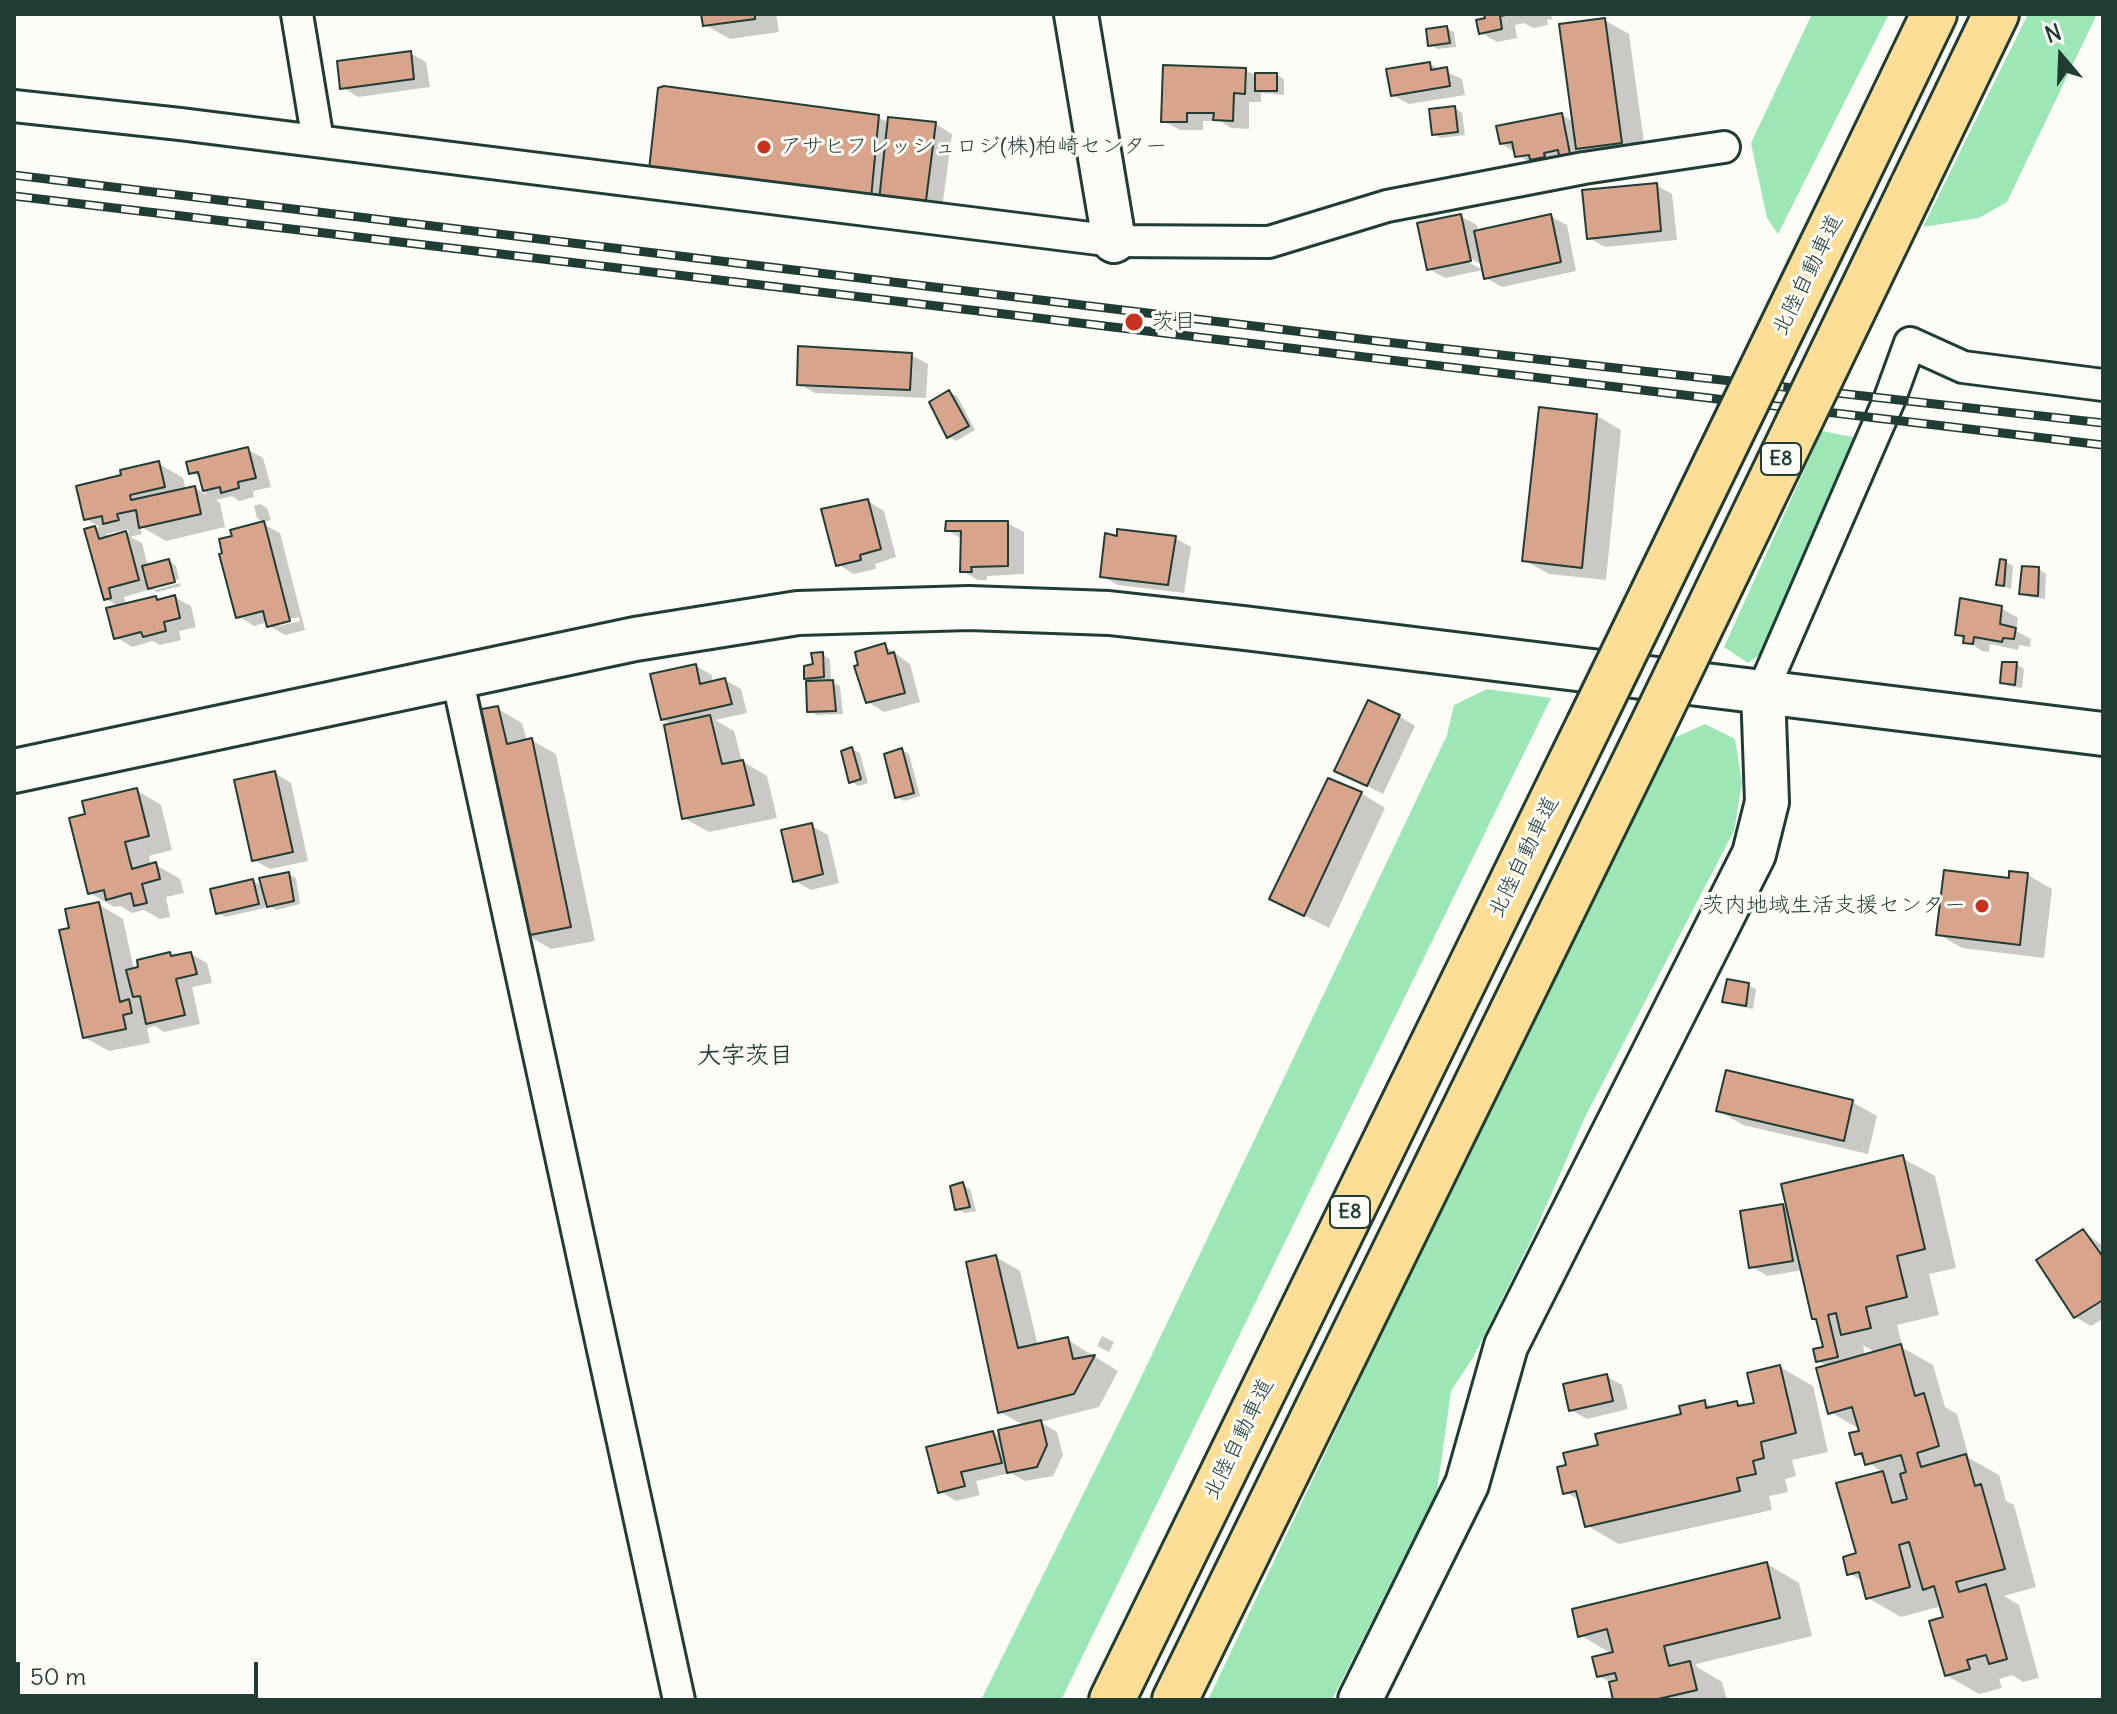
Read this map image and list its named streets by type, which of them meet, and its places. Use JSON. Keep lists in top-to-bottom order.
{
  "streets": {
    "highway": ["北陸自動車道", "E8"]
  },
  "districts": ["大字茨目"],
  "places": ["アサヒフレッシュロジ(株)柏崎センター", "茨目", "茨内地域生活支援センター"],
  "scale_bar": "50 m",
  "north": "top"
}
